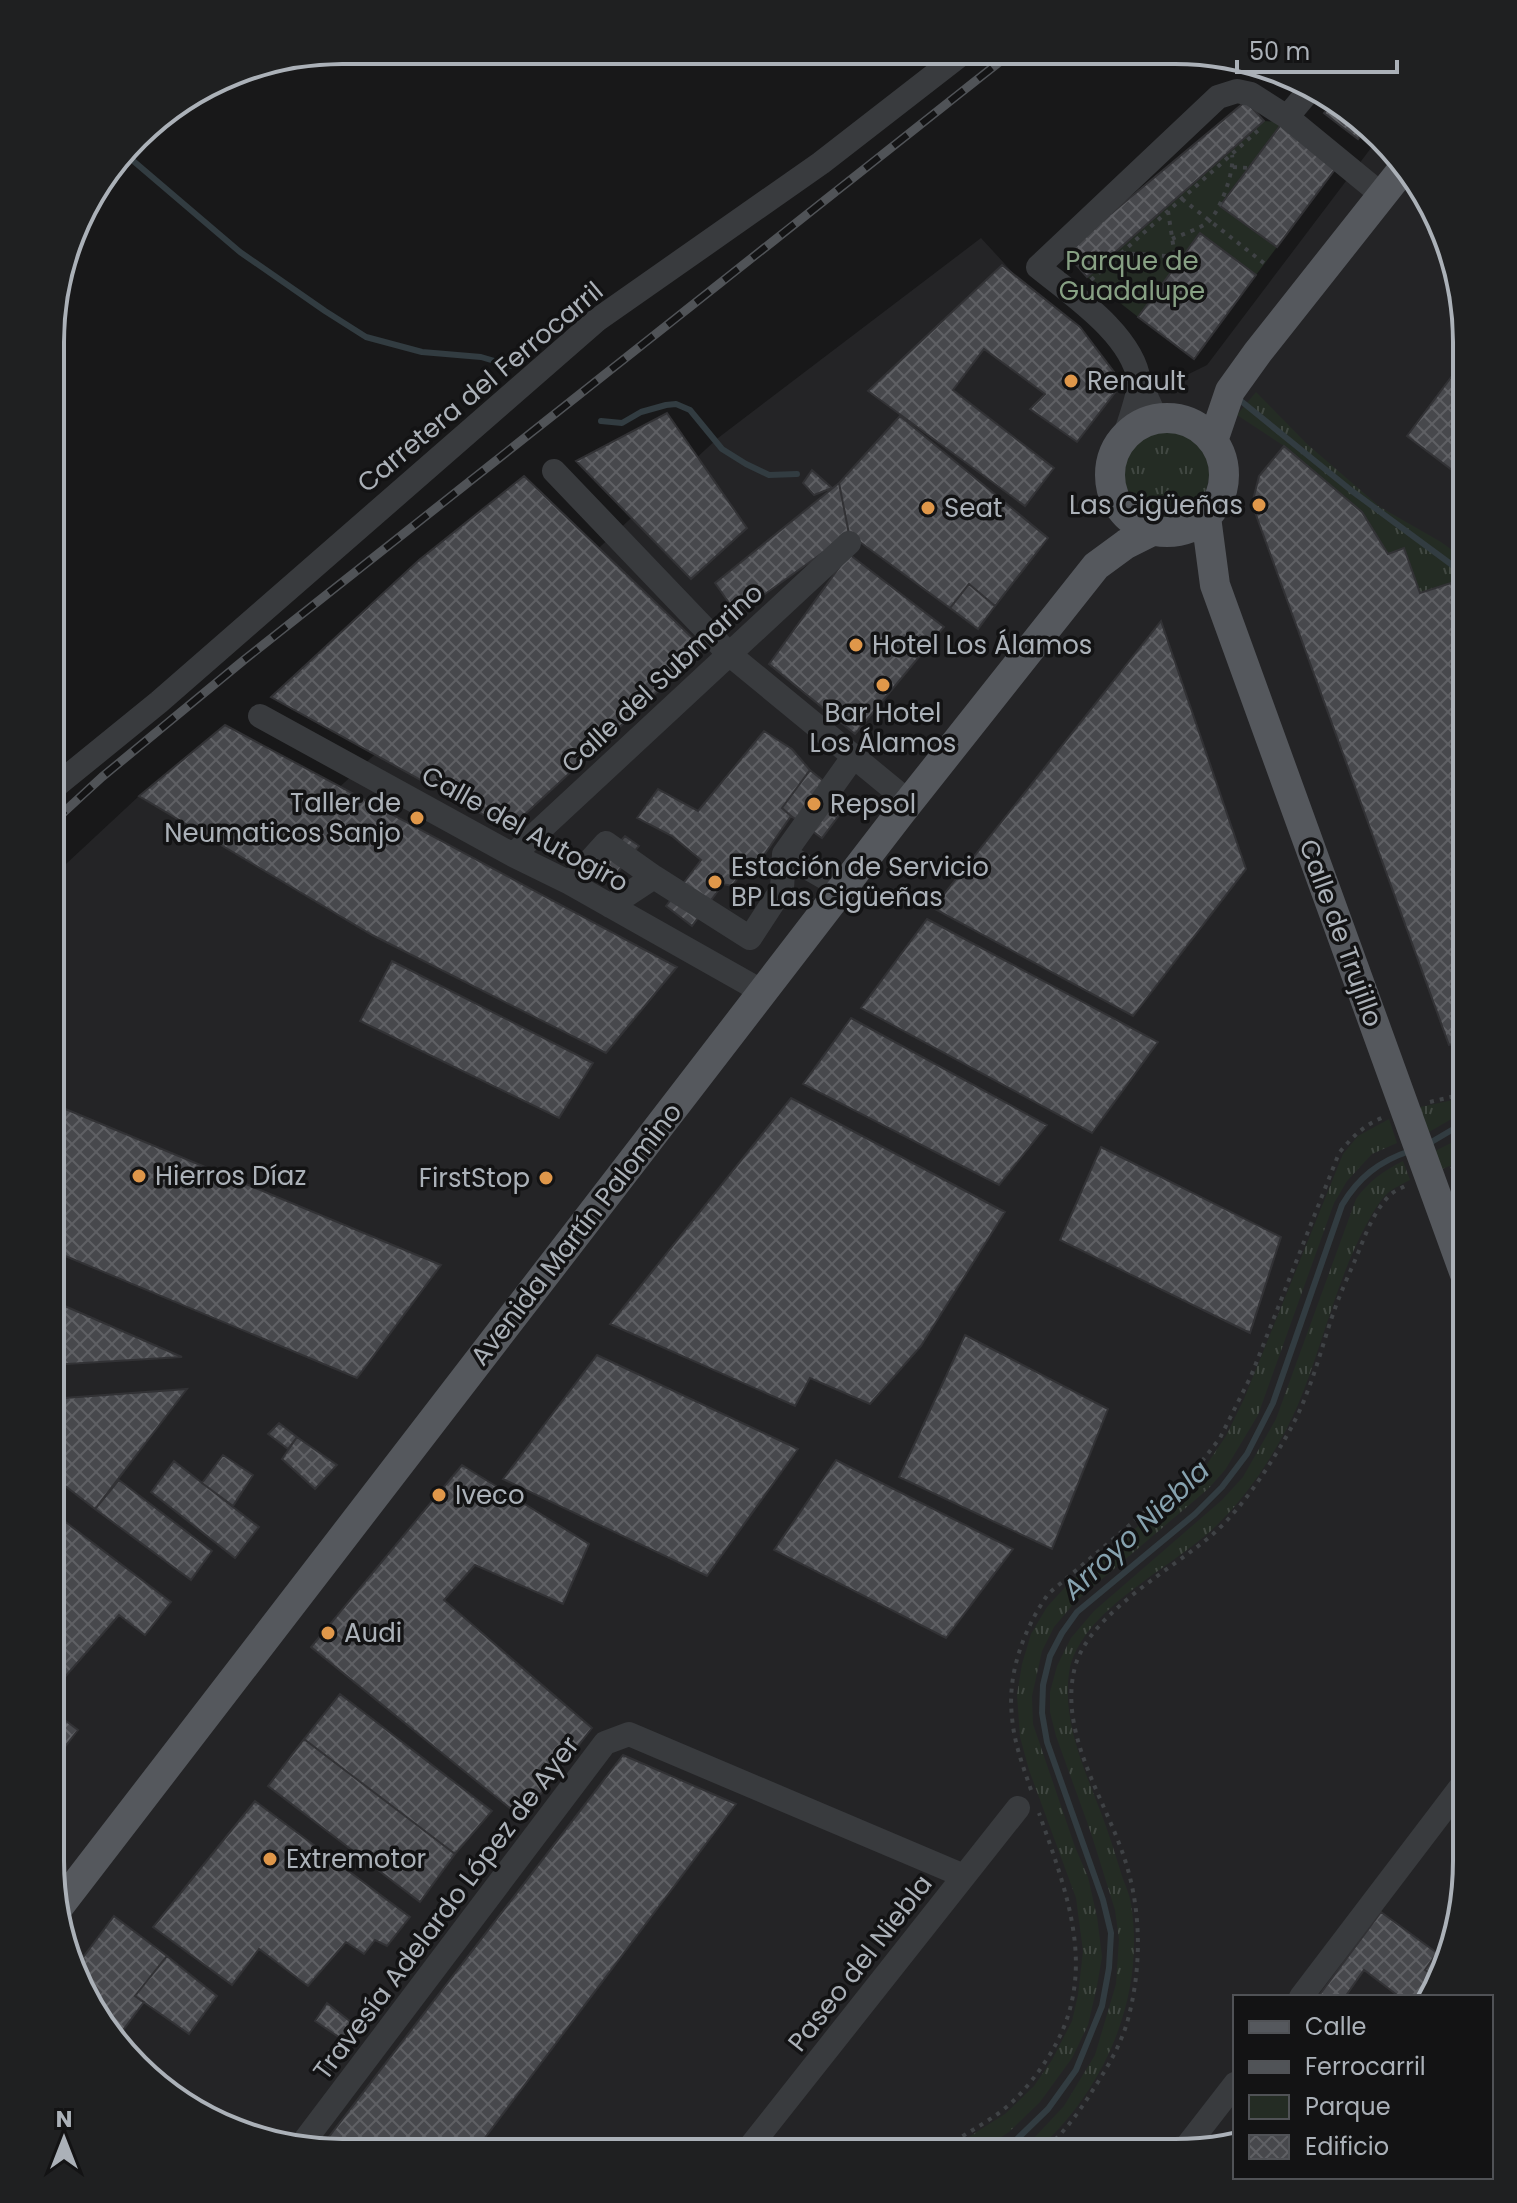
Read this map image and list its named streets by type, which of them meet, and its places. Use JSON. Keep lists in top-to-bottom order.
{
  "streets": {
    "main road": ["Calle de Trujillo", "Avenida Martín Palomino"],
    "street": [
      "Carretera del Ferrocarril",
      "Calle del Submarino",
      "Calle del Autogiro",
      "Travesía Adelardo López de Ayer",
      "Paseo del Niebla"
    ]
  },
  "crossings": [
    ["Calle del Submarino", "Calle del Autogiro"],
    ["Calle del Autogiro", "Avenida Martín Palomino"],
    ["Travesía Adelardo López de Ayer", "Paseo del Niebla"]
  ],
  "water": ["Arroyo Niebla"],
  "parks": ["Parque de Guadalupe"],
  "places": [
    "Renault",
    "Las Cigüeñas",
    "Seat",
    "Hotel Los Álamos",
    "Bar Hotel Los Álamos",
    "Repsol",
    "Taller de Neumaticos Sanjo",
    "Estación de Servicio BP Las Cigüeñas",
    "Hierros Díaz",
    "FirstStop",
    "Iveco",
    "Audi",
    "Extremotor"
  ],
  "legend": [
    "Calle",
    "Ferrocarril",
    "Parque",
    "Edificio"
  ],
  "scale_bar": "50 m",
  "north": "top"
}
